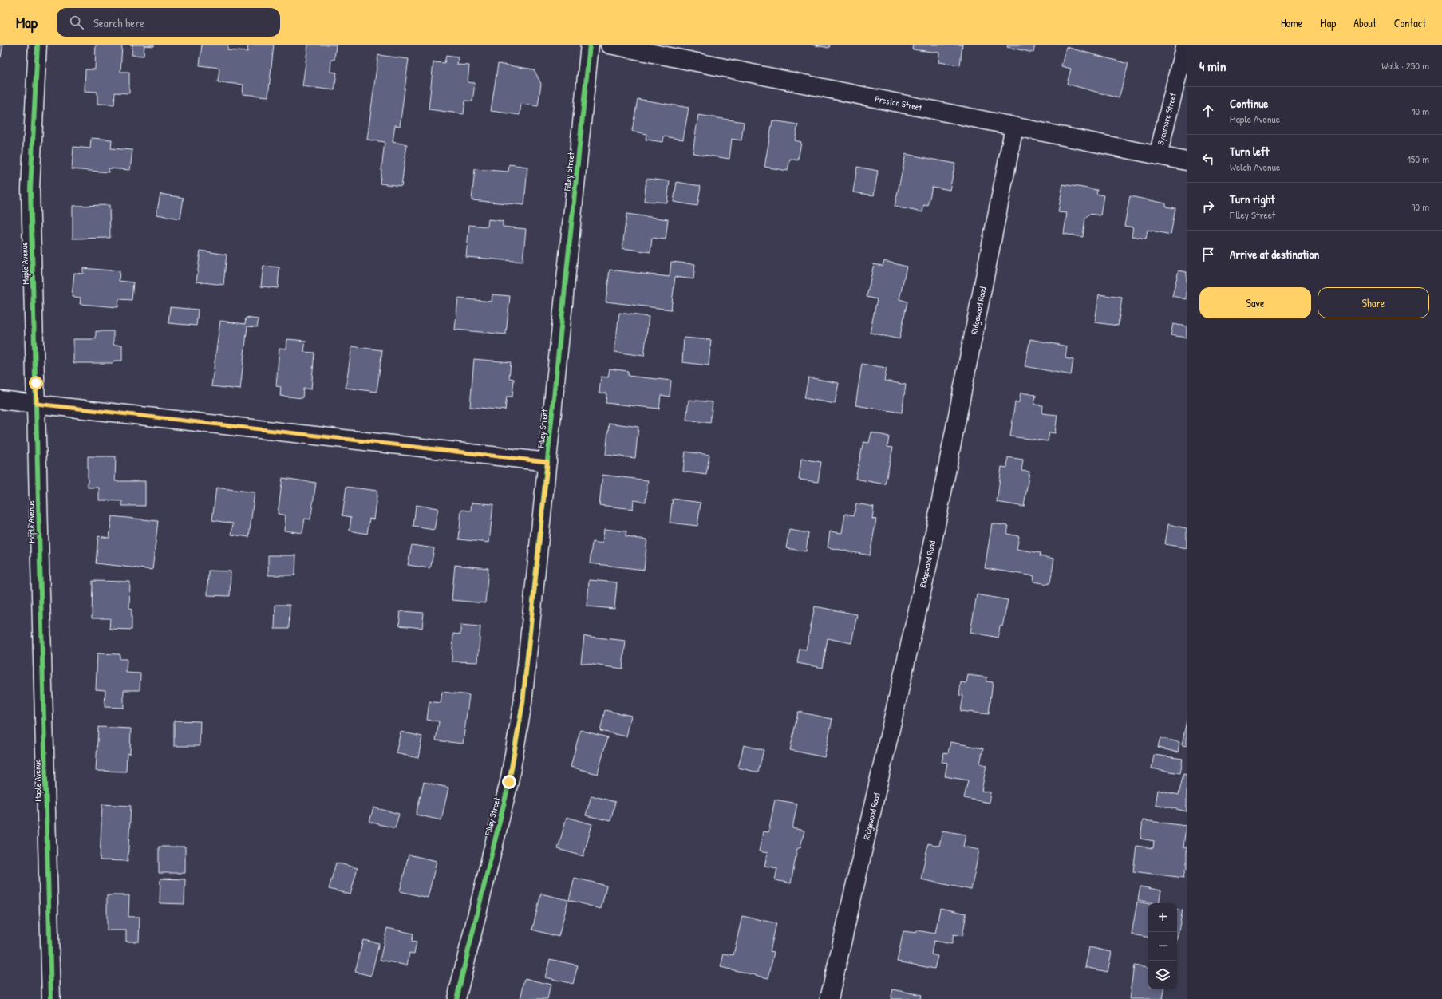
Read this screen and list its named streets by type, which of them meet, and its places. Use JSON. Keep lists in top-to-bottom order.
{
  "streets": {
    "street": [
      "Preston Street",
      "Sycamore Street",
      "Filley Street",
      "Maple Avenue",
      "Ridgewood Road"
    ]
  },
  "crossings": [
    ["Preston Street", "Sycamore Street"],
    ["Preston Street", "Ridgewood Road"]
  ],
  "page": {
    "header": "Map",
    "search": "Search here",
    "nav": [
      "Home",
      "Map",
      "About",
      "Contact"
    ],
    "heading": ["4 min", "Walk · 250 m"],
    "list": [
      ["Continue", "Maple Avenue", "10 m"],
      ["Turn left", "Welch Avenue", "150 m"],
      ["Turn right", "Filley Street", "90 m"],
      "Arrive at destination"
    ],
    "buttons": ["Save", "Share"],
    "map_buttons": ["+", "−"]
  }
}
